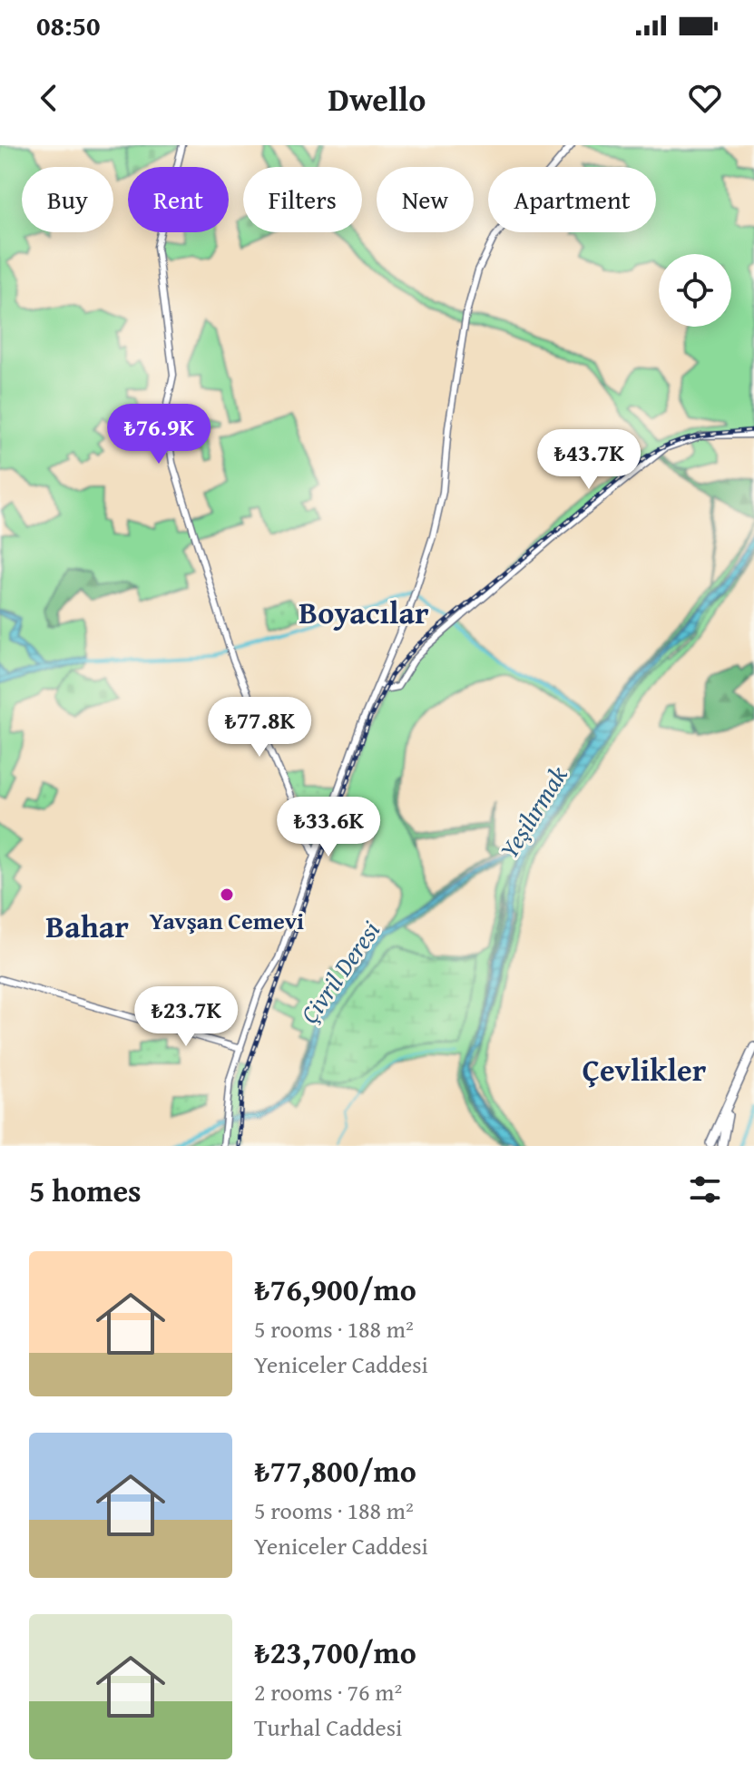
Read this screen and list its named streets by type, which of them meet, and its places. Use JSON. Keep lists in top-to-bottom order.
{
  "districts": ["Boyacılar", "Bahar", "Çevlikler"],
  "water": ["Yeşilırmak", "Çivril Deresi"],
  "places": ["Yavşan Cemevi"],
  "page": {
    "status": "08:50",
    "header": "Dwello",
    "chip": [
      "Buy",
      "Rent",
      "Filters",
      "New",
      "Apartment"
    ],
    "price": [
      "₺76.9K",
      "₺43.7K",
      "₺77.8K",
      "₺33.6K",
      "₺23.7K"
    ],
    "heading": "5 homes",
    "list": [
      {
        "name": "₺76,900/mo",
        "note": "5 rooms · 188 m² · Yeniceler Caddesi"
      },
      {
        "name": "₺77,800/mo",
        "note": "5 rooms · 188 m² · Yeniceler Caddesi"
      },
      {
        "name": "₺23,700/mo",
        "note": "2 rooms · 76 m² · Turhal Caddesi"
      }
    ]
  }
}
